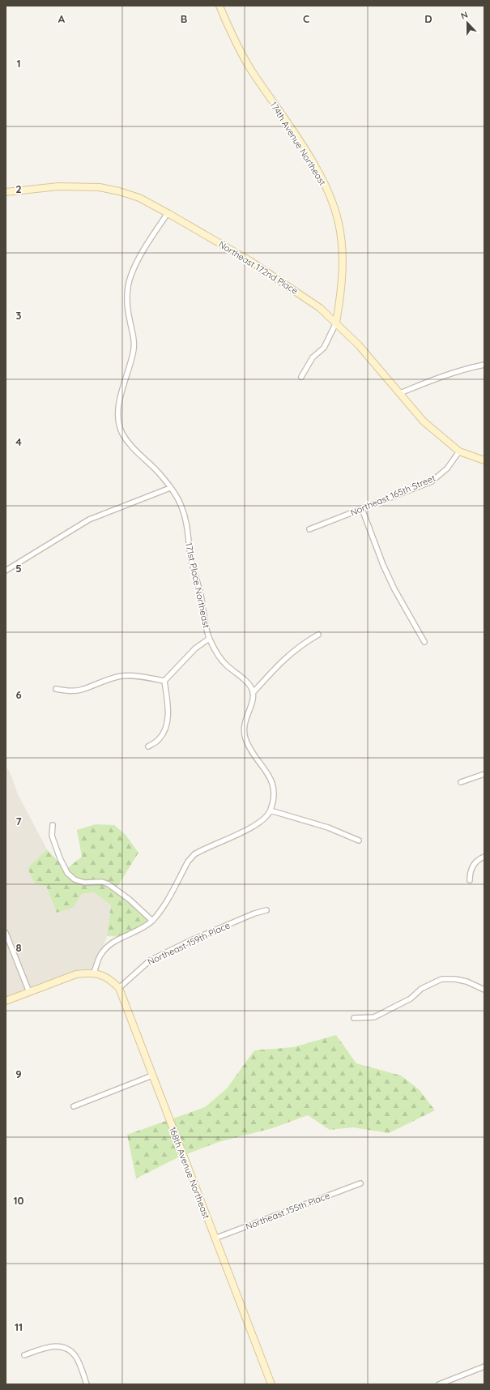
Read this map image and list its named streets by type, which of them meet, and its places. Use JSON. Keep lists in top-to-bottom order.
{
  "streets": {
    "street": [
      "174th Avenue Northeast",
      "Northeast 172nd Place",
      "Northeast 165th Street",
      "171st Place Northeast",
      "Northeast 159th Place",
      "168th Avenue Northeast",
      "Northeast 155th Place"
    ]
  },
  "crossings": [
    ["174th Avenue Northeast", "Northeast 172nd Place"],
    ["Northeast 172nd Place", "Northeast 165th Street"],
    ["Northeast 172nd Place", "171st Place Northeast"],
    ["Northeast 159th Place", "168th Avenue Northeast"],
    ["168th Avenue Northeast", "Northeast 155th Place"]
  ],
  "north": "top",
  "grid": {
    "columns": [
      "A",
      "B",
      "C",
      "D"
    ],
    "rows": [
      "1",
      "2",
      "3",
      "4",
      "5",
      "6",
      "7",
      "8",
      "9",
      "10",
      "11"
    ]
  }
}
